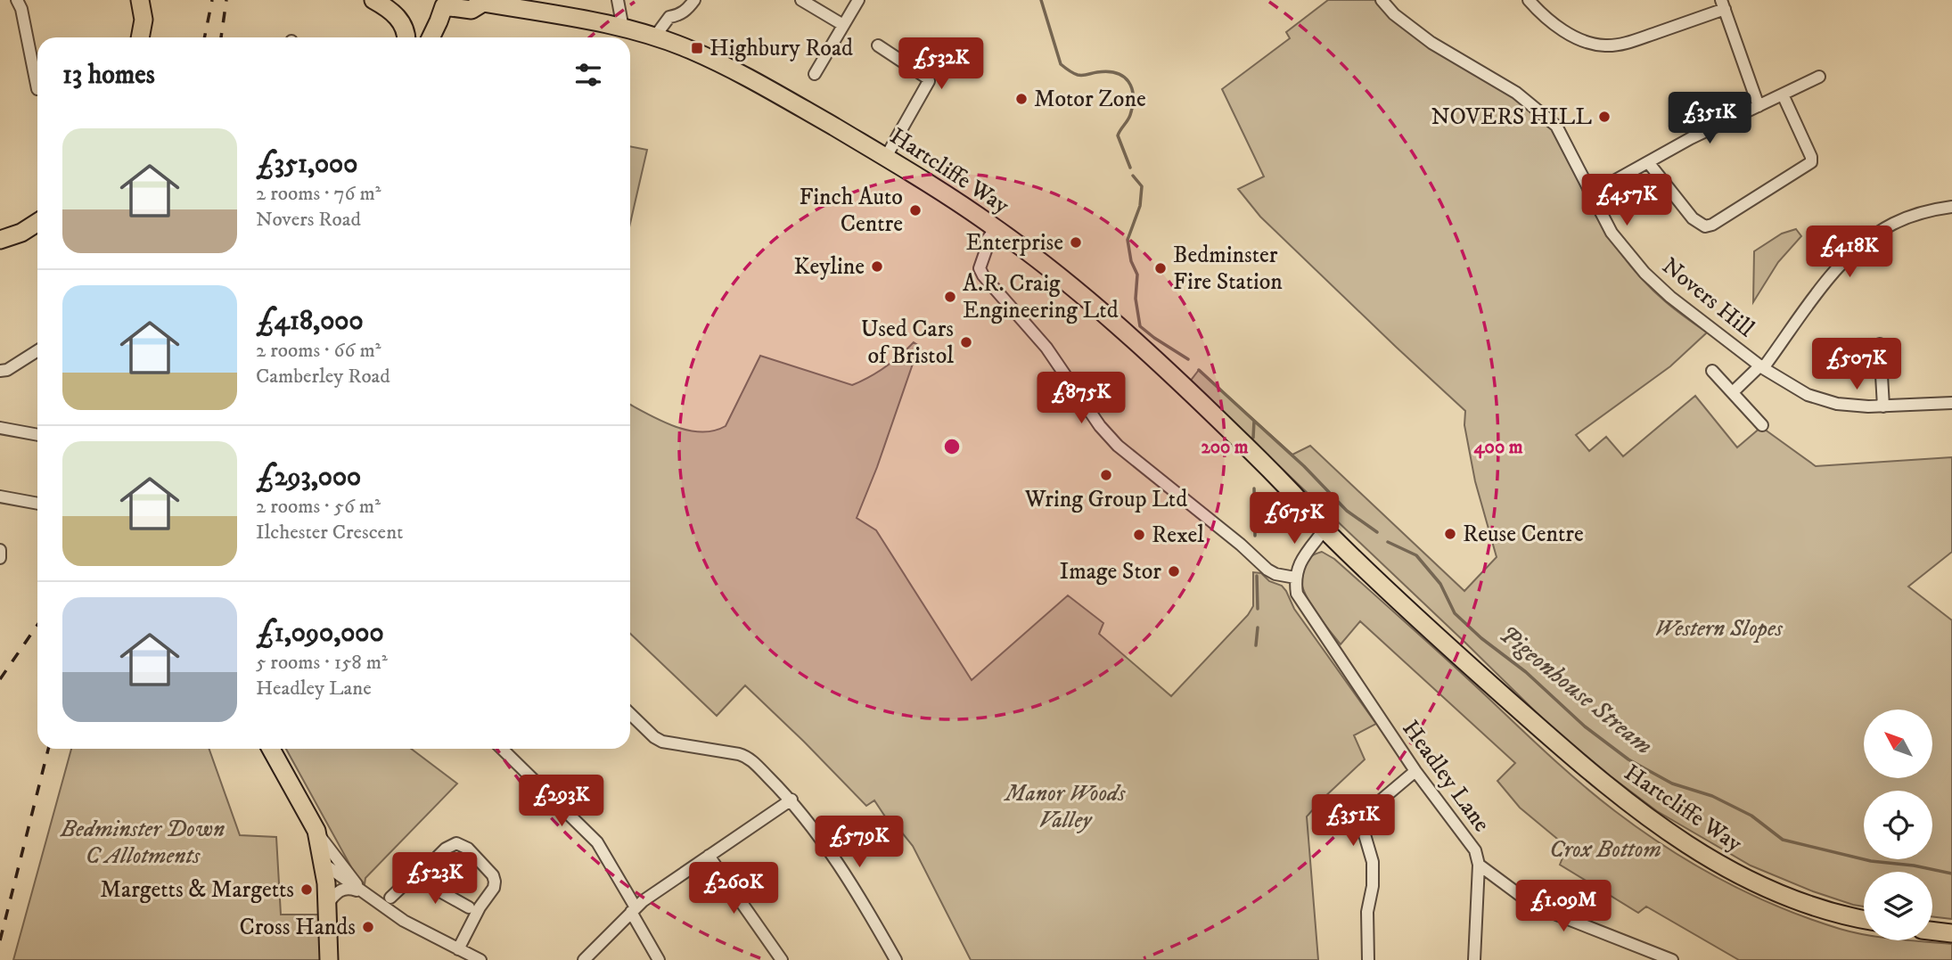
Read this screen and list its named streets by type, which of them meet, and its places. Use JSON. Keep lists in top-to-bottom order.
{
  "streets": {
    "highway": ["Hartcliffe Way"],
    "street": ["Novers Hill", "Headley Lane"]
  },
  "water": ["Pigeonhouse Stream"],
  "parks": [
    "Western Slopes",
    "Manor Woods Valley",
    "Bedminster Down C Allotments",
    "Crox Bottom"
  ],
  "places": {
    "transit": ["Highbury Road"],
    "other": [
      "Motor Zone",
      "NOVERS HILL",
      "Finch Auto Centre",
      "Enterprise",
      "Keyline",
      "Bedminster Fire Station",
      "A.R. Craig Engineering Ltd",
      "Used Cars of Bristol",
      "Wring Group Ltd",
      "Reuse Centre",
      "Rexel",
      "Image Stor",
      "Margetts & Margetts",
      "Cross Hands"
    ]
  },
  "north": "top left",
  "page": {
    "price": [
      "£532K",
      "£351K",
      "£457K",
      "£418K",
      "£507K",
      "£875K",
      "£675K",
      "£293K",
      "£351K",
      "£579K",
      "£523K",
      "£260K",
      "£1.09M"
    ],
    "heading": "13 homes",
    "list": [
      {
        "name": "£351,000",
        "note": "2 rooms · 76 m² · Novers Road"
      },
      {
        "name": "£418,000",
        "note": "2 rooms · 66 m² · Camberley Road"
      },
      {
        "name": "£293,000",
        "note": "2 rooms · 56 m² · Ilchester Crescent"
      },
      {
        "name": "£1,090,000",
        "note": "5 rooms · 158 m² · Headley Lane"
      }
    ]
  },
  "rings": ["200 m", "400 m"]
}
